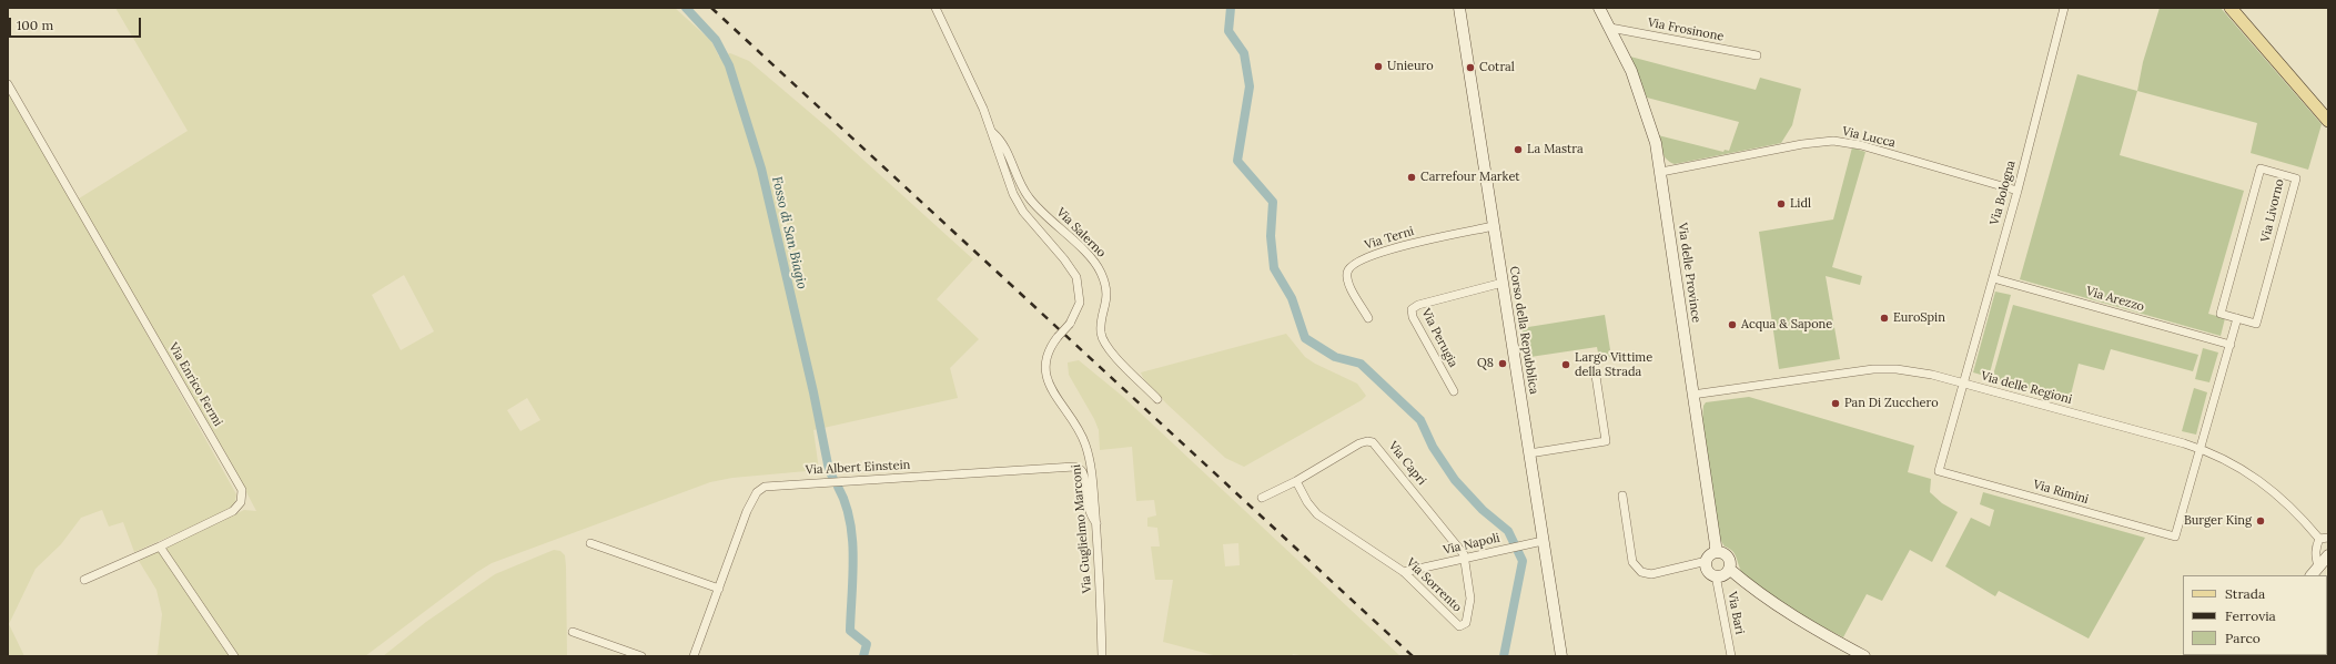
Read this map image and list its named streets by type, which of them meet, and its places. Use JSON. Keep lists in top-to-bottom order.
{
  "streets": {
    "main road": ["Via delle Province", "Corso della Repubblica"],
    "street": [
      "Via Frosinone",
      "Via Lucca",
      "Via Bologna",
      "Via Livorno",
      "Via Salerno",
      "Via Terni",
      "Via Arezzo",
      "Via Perugia",
      "Via Enrico Fermi",
      "Via delle Regioni",
      "Via Capri",
      "Via Albert Einstein",
      "Via Rimini",
      "Via Guglielmo Marconi",
      "Via Napoli",
      "Via Sorrento",
      "Via Bari"
    ]
  },
  "crossings": [
    ["Via Frosinone", "Via delle Province"],
    ["Via Lucca", "Via Bologna"],
    ["Via Lucca", "Via delle Province"],
    ["Via Bologna", "Via Arezzo"],
    ["Via Bologna", "Via delle Regioni"],
    ["Via Bologna", "Via Rimini"],
    ["Via Salerno", "Via Guglielmo Marconi"],
    ["Via Terni", "Corso della Repubblica"],
    ["Via delle Province", "Via delle Regioni"],
    ["Via delle Province", "Via Bari"],
    ["Corso della Repubblica", "Via Perugia"],
    ["Corso della Repubblica", "Via Napoli"],
    ["Via delle Regioni", "Via Rimini"],
    ["Via Capri", "Via Napoli"],
    ["Via Capri", "Via Sorrento"],
    ["Via Albert Einstein", "Via Guglielmo Marconi"],
    ["Via Napoli", "Via Sorrento"]
  ],
  "water": ["Fosso di San Biagio"],
  "places": [
    "Unieuro",
    "Cotral",
    "La Mastra",
    "Carrefour Market",
    "Lidl",
    "EuroSpin",
    "Acqua & Sapone",
    "Q8",
    "Largo Vittime della Strada",
    "Pan Di Zucchero",
    "Burger King"
  ],
  "legend": ["Strada", "Ferrovia", "Parco"],
  "scale_bar": "100 m"
}
